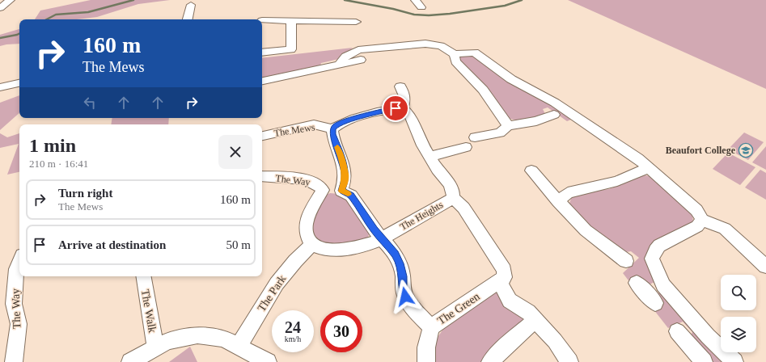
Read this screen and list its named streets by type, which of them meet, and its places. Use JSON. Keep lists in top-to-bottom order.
{
  "streets": {
    "street": [
      "The Mews",
      "The Way",
      "The Heights",
      "The Park",
      "The Green",
      "The Walk"
    ]
  },
  "places": {
    "school or university": ["Beaufort College"]
  },
  "page": {
    "turn": ["160 m", "The Mews"],
    "heading": ["1 min", "210 m · 16:41"],
    "list": [
      {
        "name": "Turn right",
        "note": "The Mews",
        "value": "160 m"
      },
      {
        "name": "Arrive at destination",
        "value": "50 m"
      }
    ],
    "speed": "24 km/h",
    "limit": "30"
  }
}
